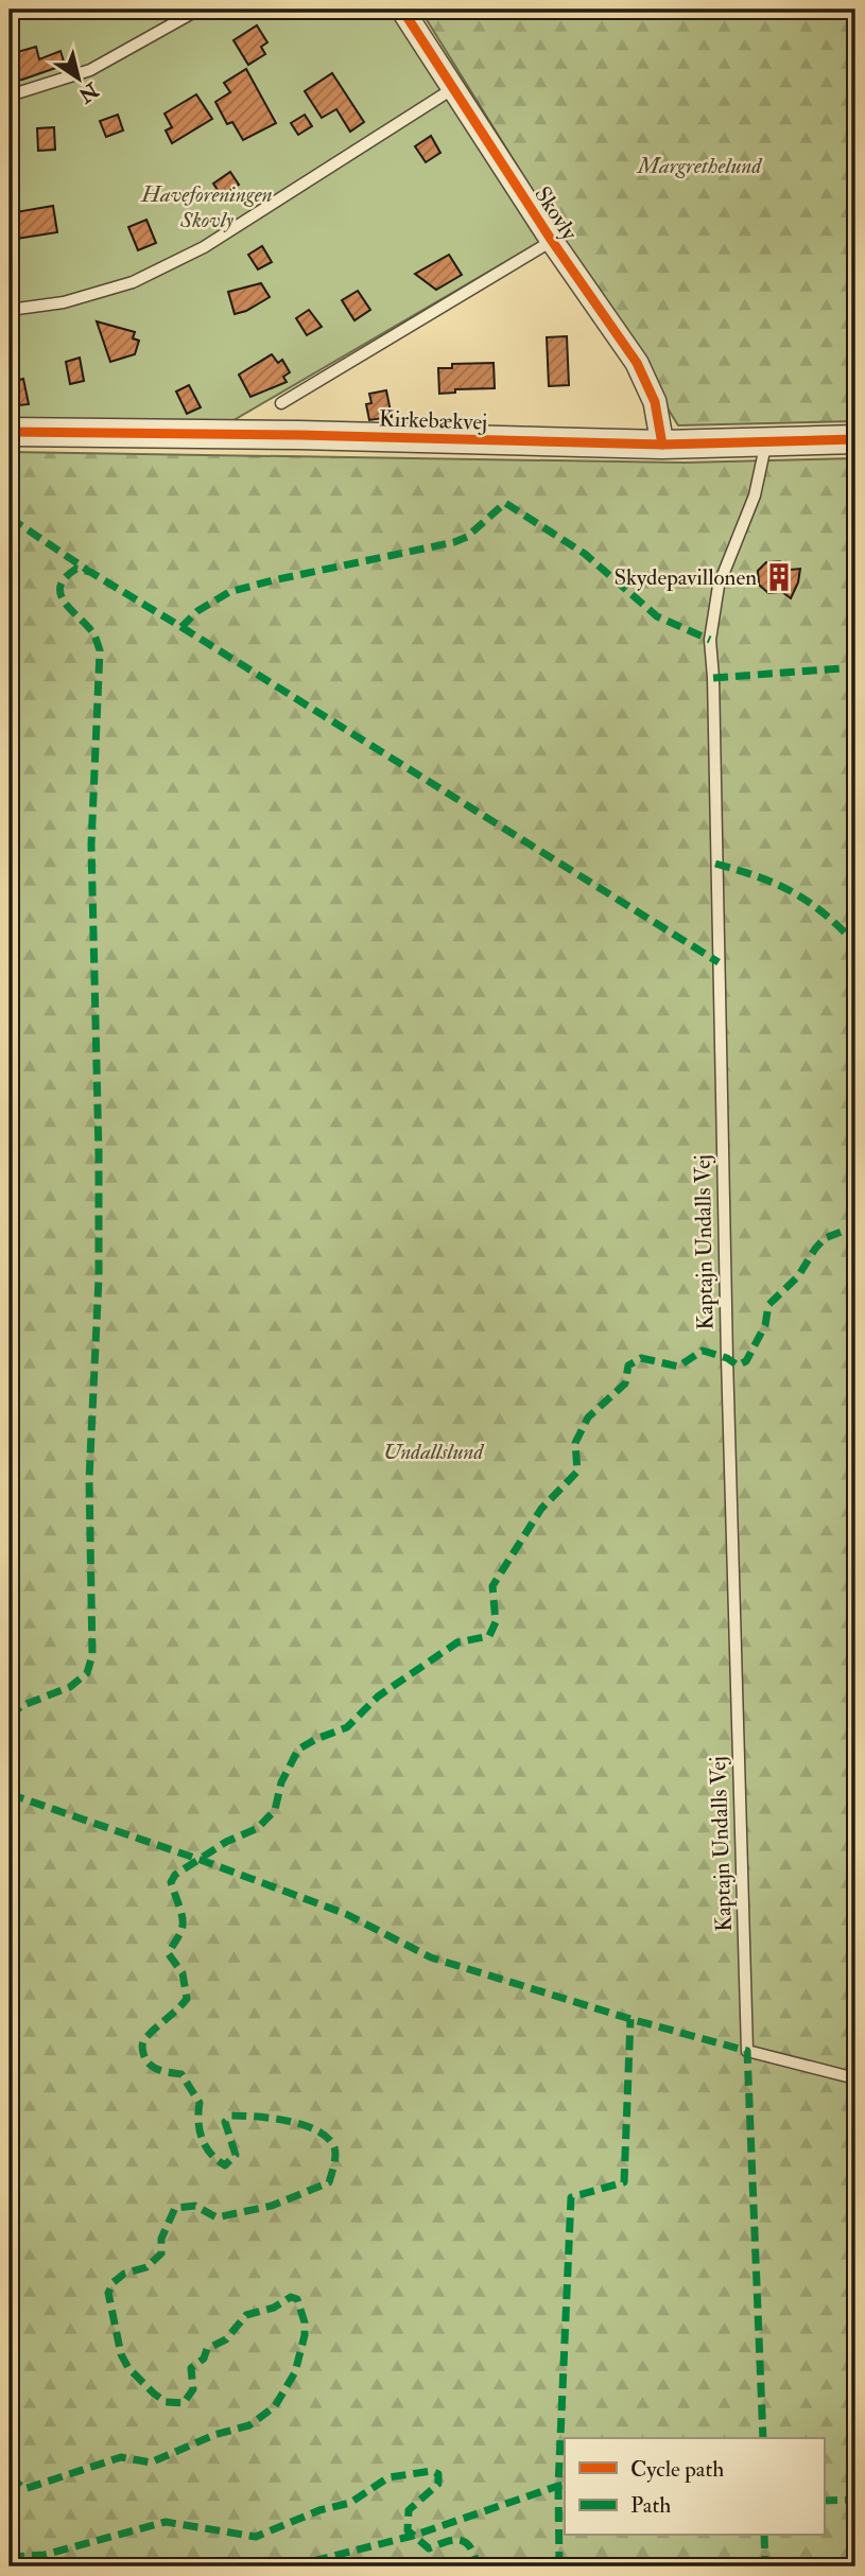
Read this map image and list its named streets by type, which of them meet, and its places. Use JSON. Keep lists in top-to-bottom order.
{
  "streets": {
    "street": ["Skovly", "Kirkebækvej"],
    "lane": ["Kaptajn Undalls Vej"]
  },
  "crossings": [
    ["Skovly", "Kirkebækvej"],
    ["Kirkebækvej", "Kaptajn Undalls Vej"]
  ],
  "parks": ["Margrethelund", "Haveforeningen Skovly", "Undallslund"],
  "places": {
    "building": ["Skydepavillonen"]
  },
  "legend": ["Cycle path", "Path"],
  "north": "bottom right"
}
